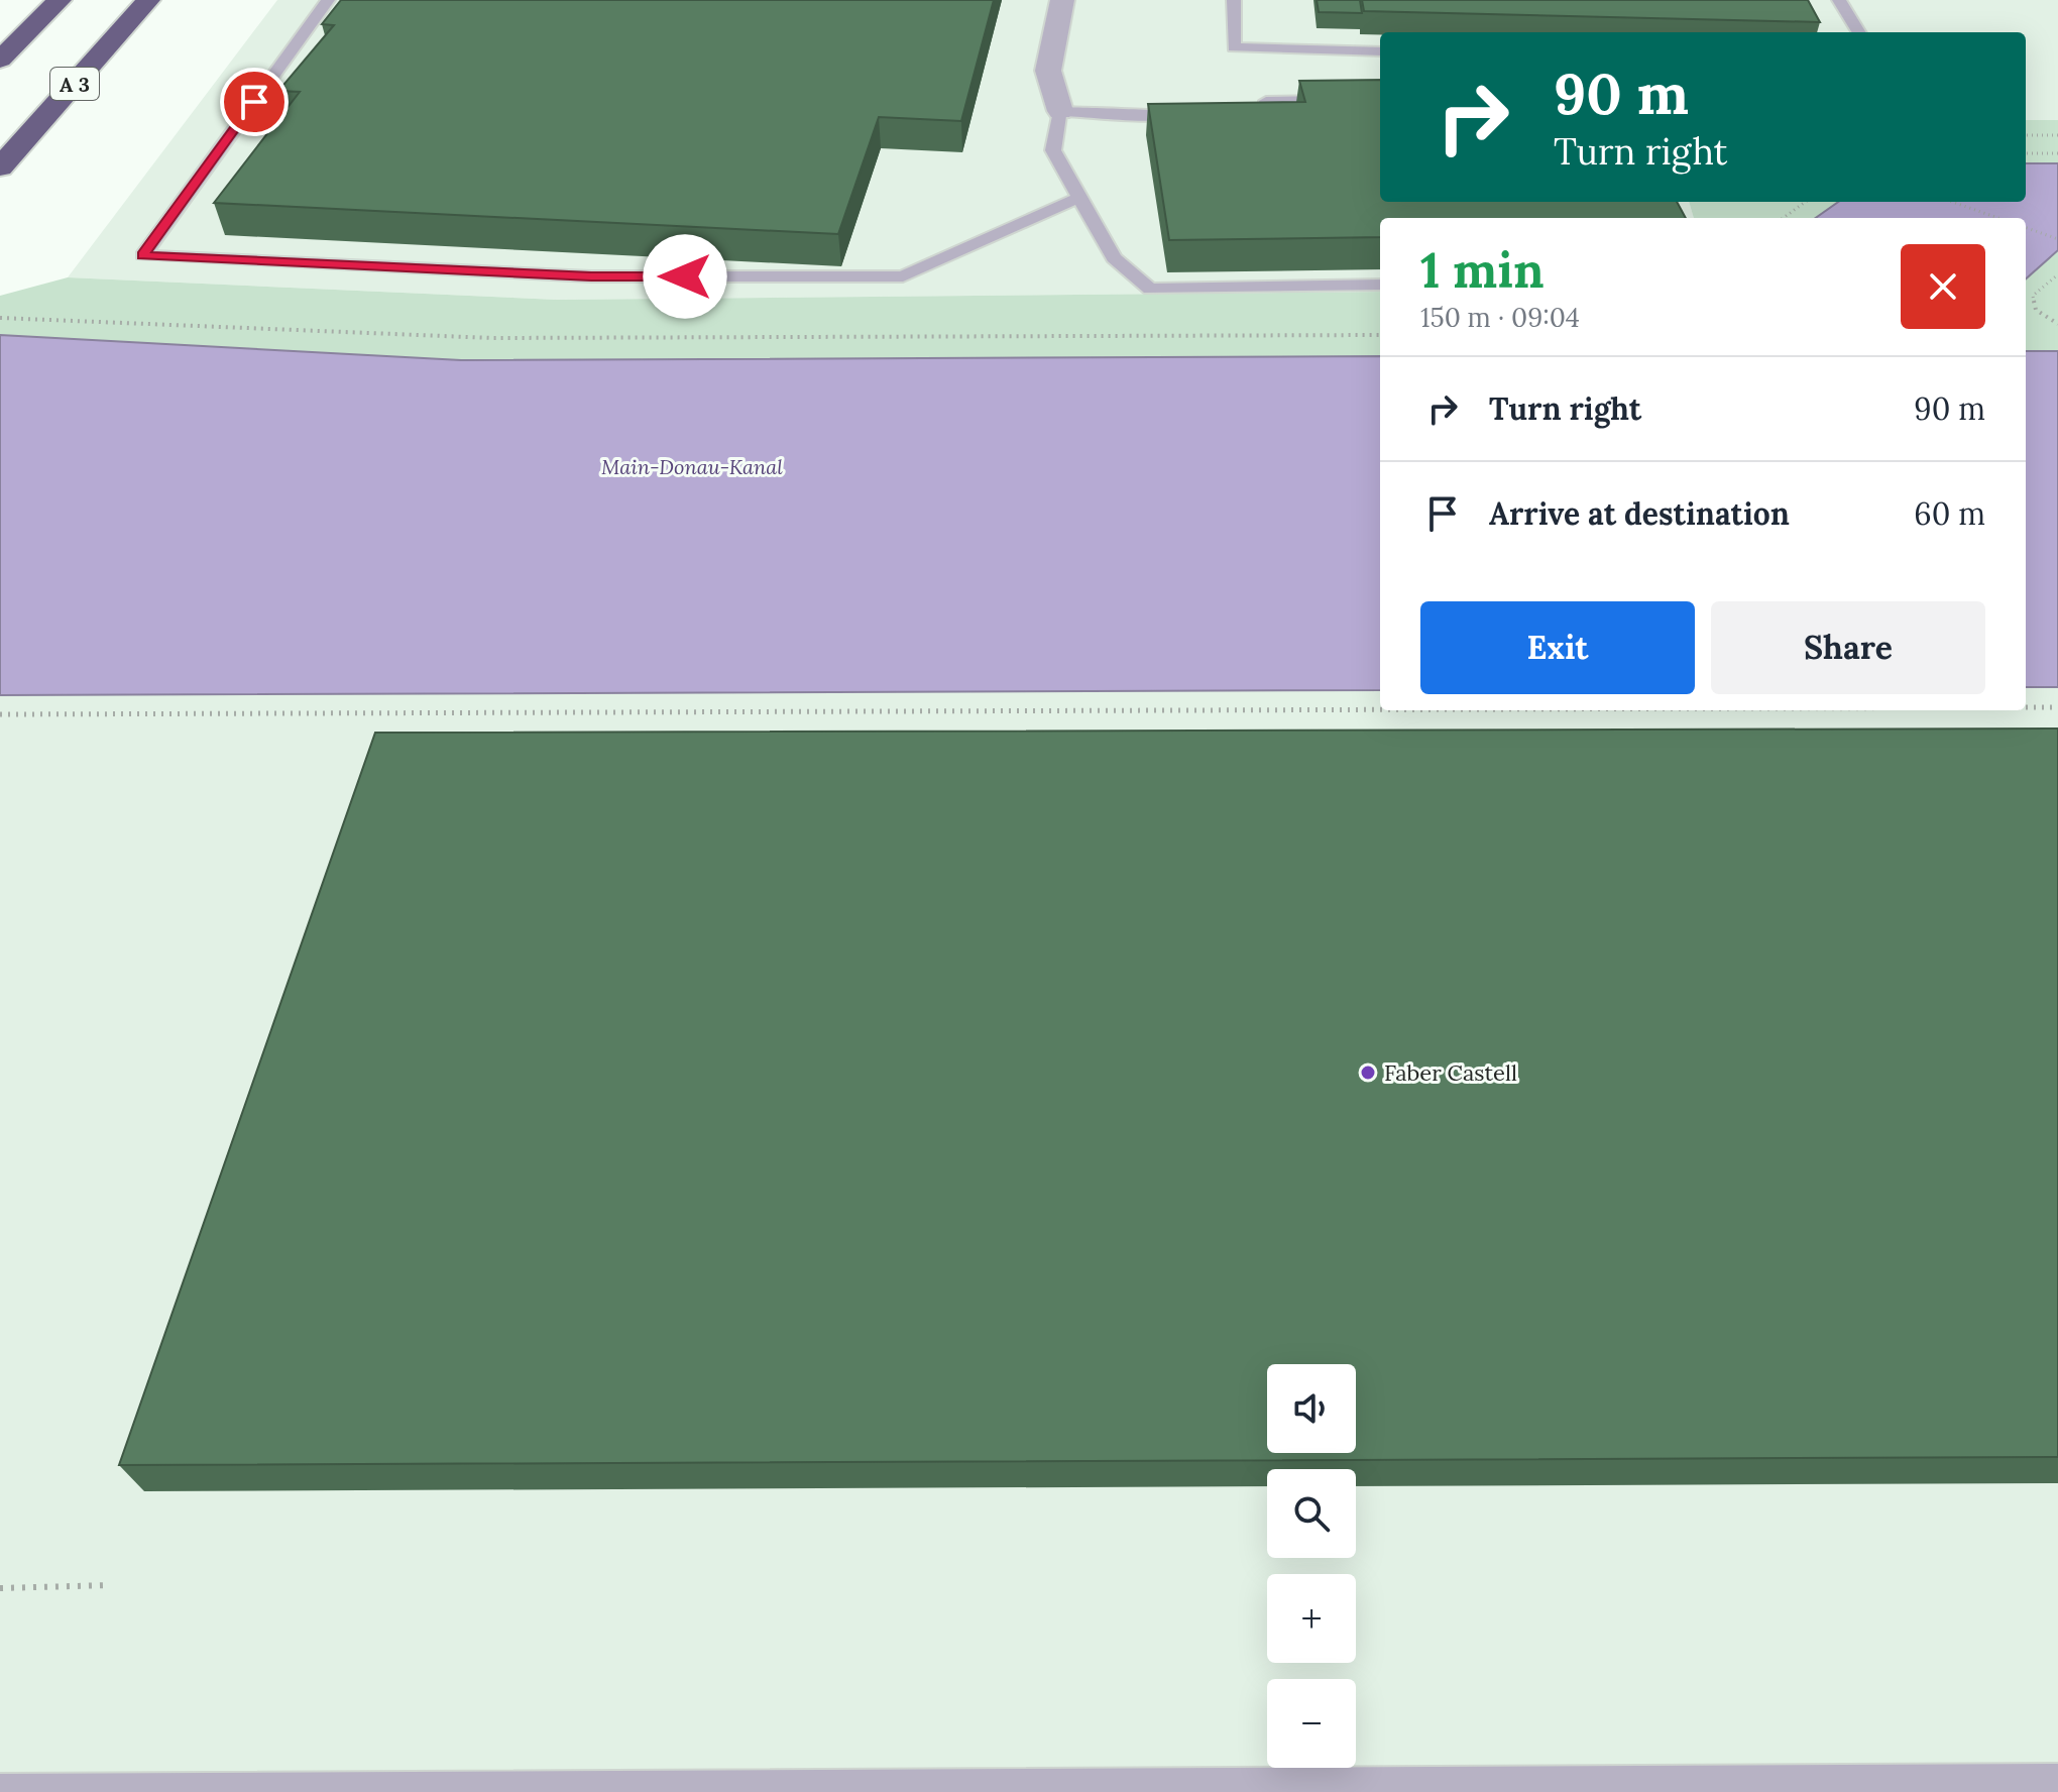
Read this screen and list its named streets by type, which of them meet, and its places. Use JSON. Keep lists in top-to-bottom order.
{
  "streets": {
    "highway": ["A 3"]
  },
  "water": ["Main-Donau-Kanal"],
  "places": ["Faber Castell"],
  "page": {
    "turn": ["90 m", "Turn right"],
    "heading": ["1 min", "150 m · 09:04"],
    "list": [
      {
        "name": "Turn right",
        "value": "90 m"
      },
      {
        "name": "Arrive at destination",
        "value": "60 m"
      }
    ],
    "buttons": ["Exit", "Share"],
    "map_buttons": ["+", "−"]
  }
}
